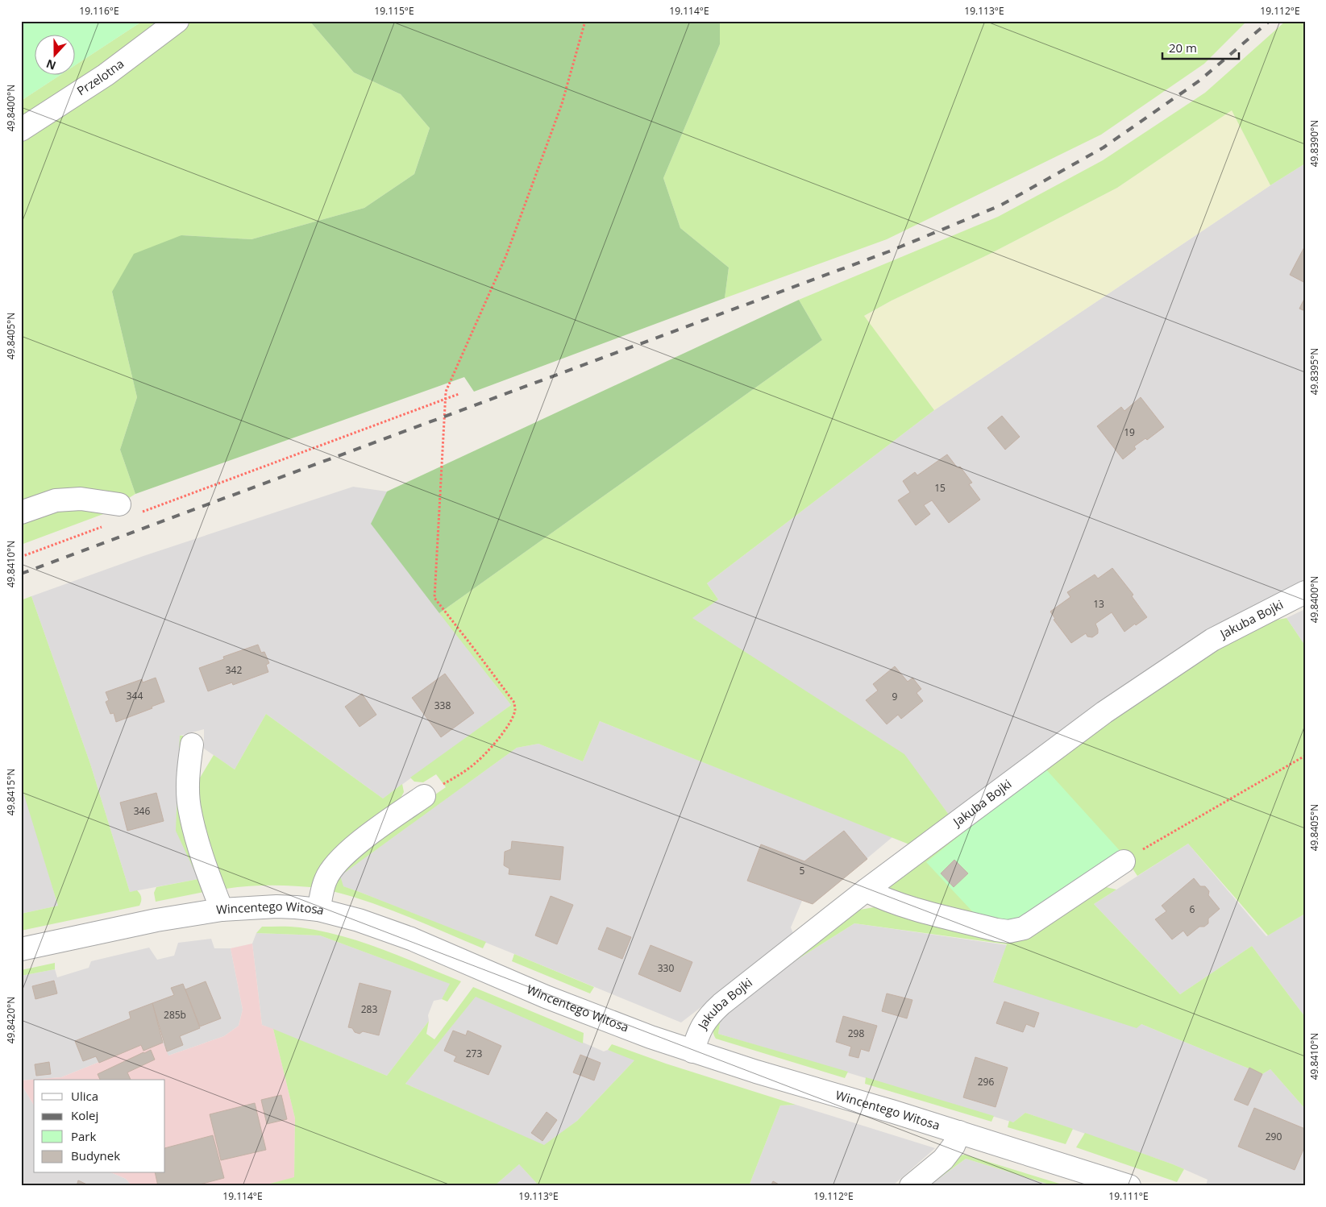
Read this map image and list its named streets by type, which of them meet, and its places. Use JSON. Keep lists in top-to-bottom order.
{
  "streets": {
    "street": ["Przelotna", "Jakuba Bojki", "Wincentego Witosa"]
  },
  "crossings": [
    ["Jakuba Bojki", "Wincentego Witosa"]
  ],
  "house_numbers": [
    "19",
    "15",
    "13",
    "342",
    "344",
    "9",
    "338",
    "346",
    "5",
    "6",
    "330",
    "283",
    "285b",
    "298",
    "273",
    "296",
    "290"
  ],
  "legend": [
    "Ulica",
    "Kolej",
    "Park",
    "Budynek"
  ],
  "scale_bar": "20 m",
  "north": "bottom",
  "coordinates": [
    "19.116°E",
    "19.115°E",
    "19.114°E",
    "19.113°E",
    "19.112°E",
    "49.8400°N",
    "49.8390°N",
    "49.8405°N",
    "49.8395°N",
    "49.8410°N",
    "49.8415°N",
    "49.8420°N",
    "19.111°E"
  ]
}
